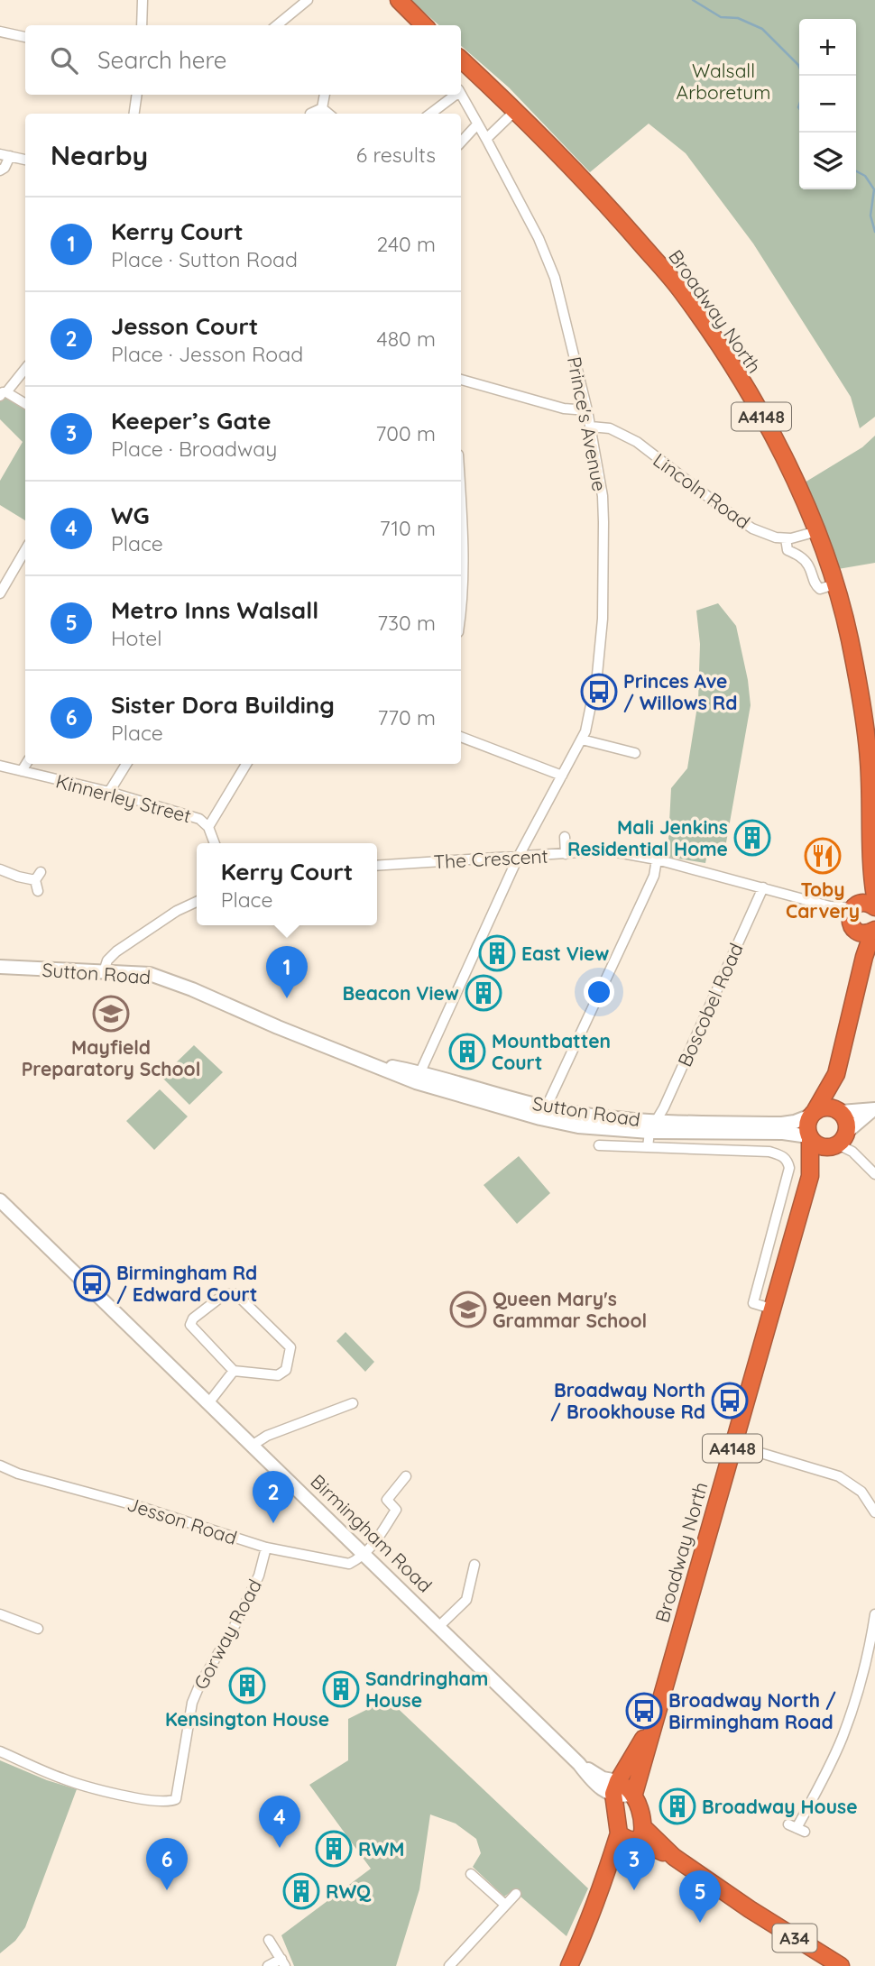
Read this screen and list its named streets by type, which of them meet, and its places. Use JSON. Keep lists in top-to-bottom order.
{
  "streets": {
    "highway": ["Broadway North", "A4148", "A34"],
    "street": [
      "Prince's Avenue",
      "Lincoln Road",
      "Kinnerley Street",
      "The Crescent",
      "Sutton Road",
      "Boscobel Road",
      "Jesson Road",
      "Birmingham Road",
      "Gorway Road"
    ]
  },
  "crossings": [
    ["Broadway North", "A4148"],
    ["Broadway North", "The Crescent"],
    ["Broadway North", "Sutton Road"],
    ["Broadway North", "Birmingham Road"],
    ["A4148", "The Crescent"],
    ["A4148", "Sutton Road"],
    ["Prince's Avenue", "Lincoln Road"],
    ["Prince's Avenue", "The Crescent"],
    ["Prince's Avenue", "Sutton Road"],
    ["The Crescent", "Boscobel Road"],
    ["Sutton Road", "Boscobel Road"],
    ["Jesson Road", "Birmingham Road"],
    ["Jesson Road", "Gorway Road"]
  ],
  "parks": ["Walsall Arboretum"],
  "places": {
    "bus stop": [
      "Princes Ave / Willows Rd",
      "Birmingham Rd / Edward Court",
      "Broadway North / Brookhouse Rd",
      "Broadway North / Birmingham Road"
    ],
    "building": [
      "Mali Jenkins Residential Home",
      "East View",
      "Beacon View",
      "Mountbatten Court",
      "Kensington House",
      "Sandringham House",
      "Broadway House",
      "RWM",
      "RWQ"
    ],
    "restaurant": ["Toby Carvery"],
    "school or university": ["Mayfield Preparatory School", "Queen Mary's Grammar School"]
  },
  "page": {
    "map_buttons": ["+", "−"],
    "search": "Search here",
    "heading": ["Nearby", "6 results"],
    "list": [
      {
        "mark": "1",
        "name": "Kerry Court",
        "note": "Place · Sutton Road",
        "value": "240 m"
      },
      {
        "mark": "2",
        "name": "Jesson Court",
        "note": "Place · Jesson Road",
        "value": "480 m"
      },
      {
        "mark": "3",
        "name": "Keeper’s Gate",
        "note": "Place · Broadway",
        "value": "700 m"
      },
      {
        "mark": "4",
        "name": "WG",
        "note": "Place",
        "value": "710 m"
      },
      {
        "mark": "5",
        "name": "Metro Inns Walsall",
        "note": "Hotel",
        "value": "730 m"
      },
      {
        "mark": "6",
        "name": "Sister Dora Building",
        "note": "Place",
        "value": "770 m"
      }
    ],
    "popup": ["Kerry Court", "Place"],
    "pins": [
      "1",
      "2",
      "4",
      "3",
      "6",
      "5"
    ]
  }
}
